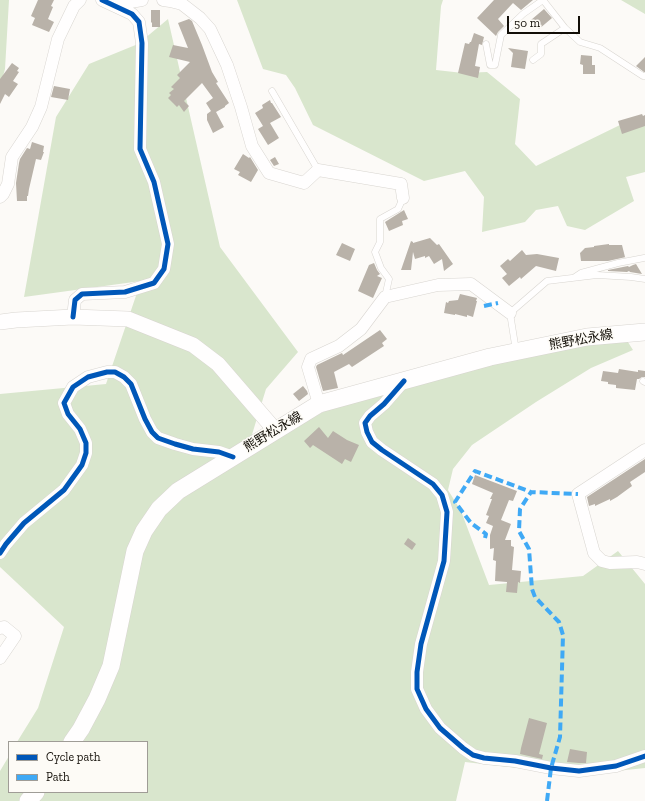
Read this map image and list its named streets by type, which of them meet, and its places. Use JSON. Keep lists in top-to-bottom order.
{
  "streets": {
    "main road": ["熊野松永線"]
  },
  "legend": ["Cycle path", "Path"],
  "scale_bar": "50 m"
}
